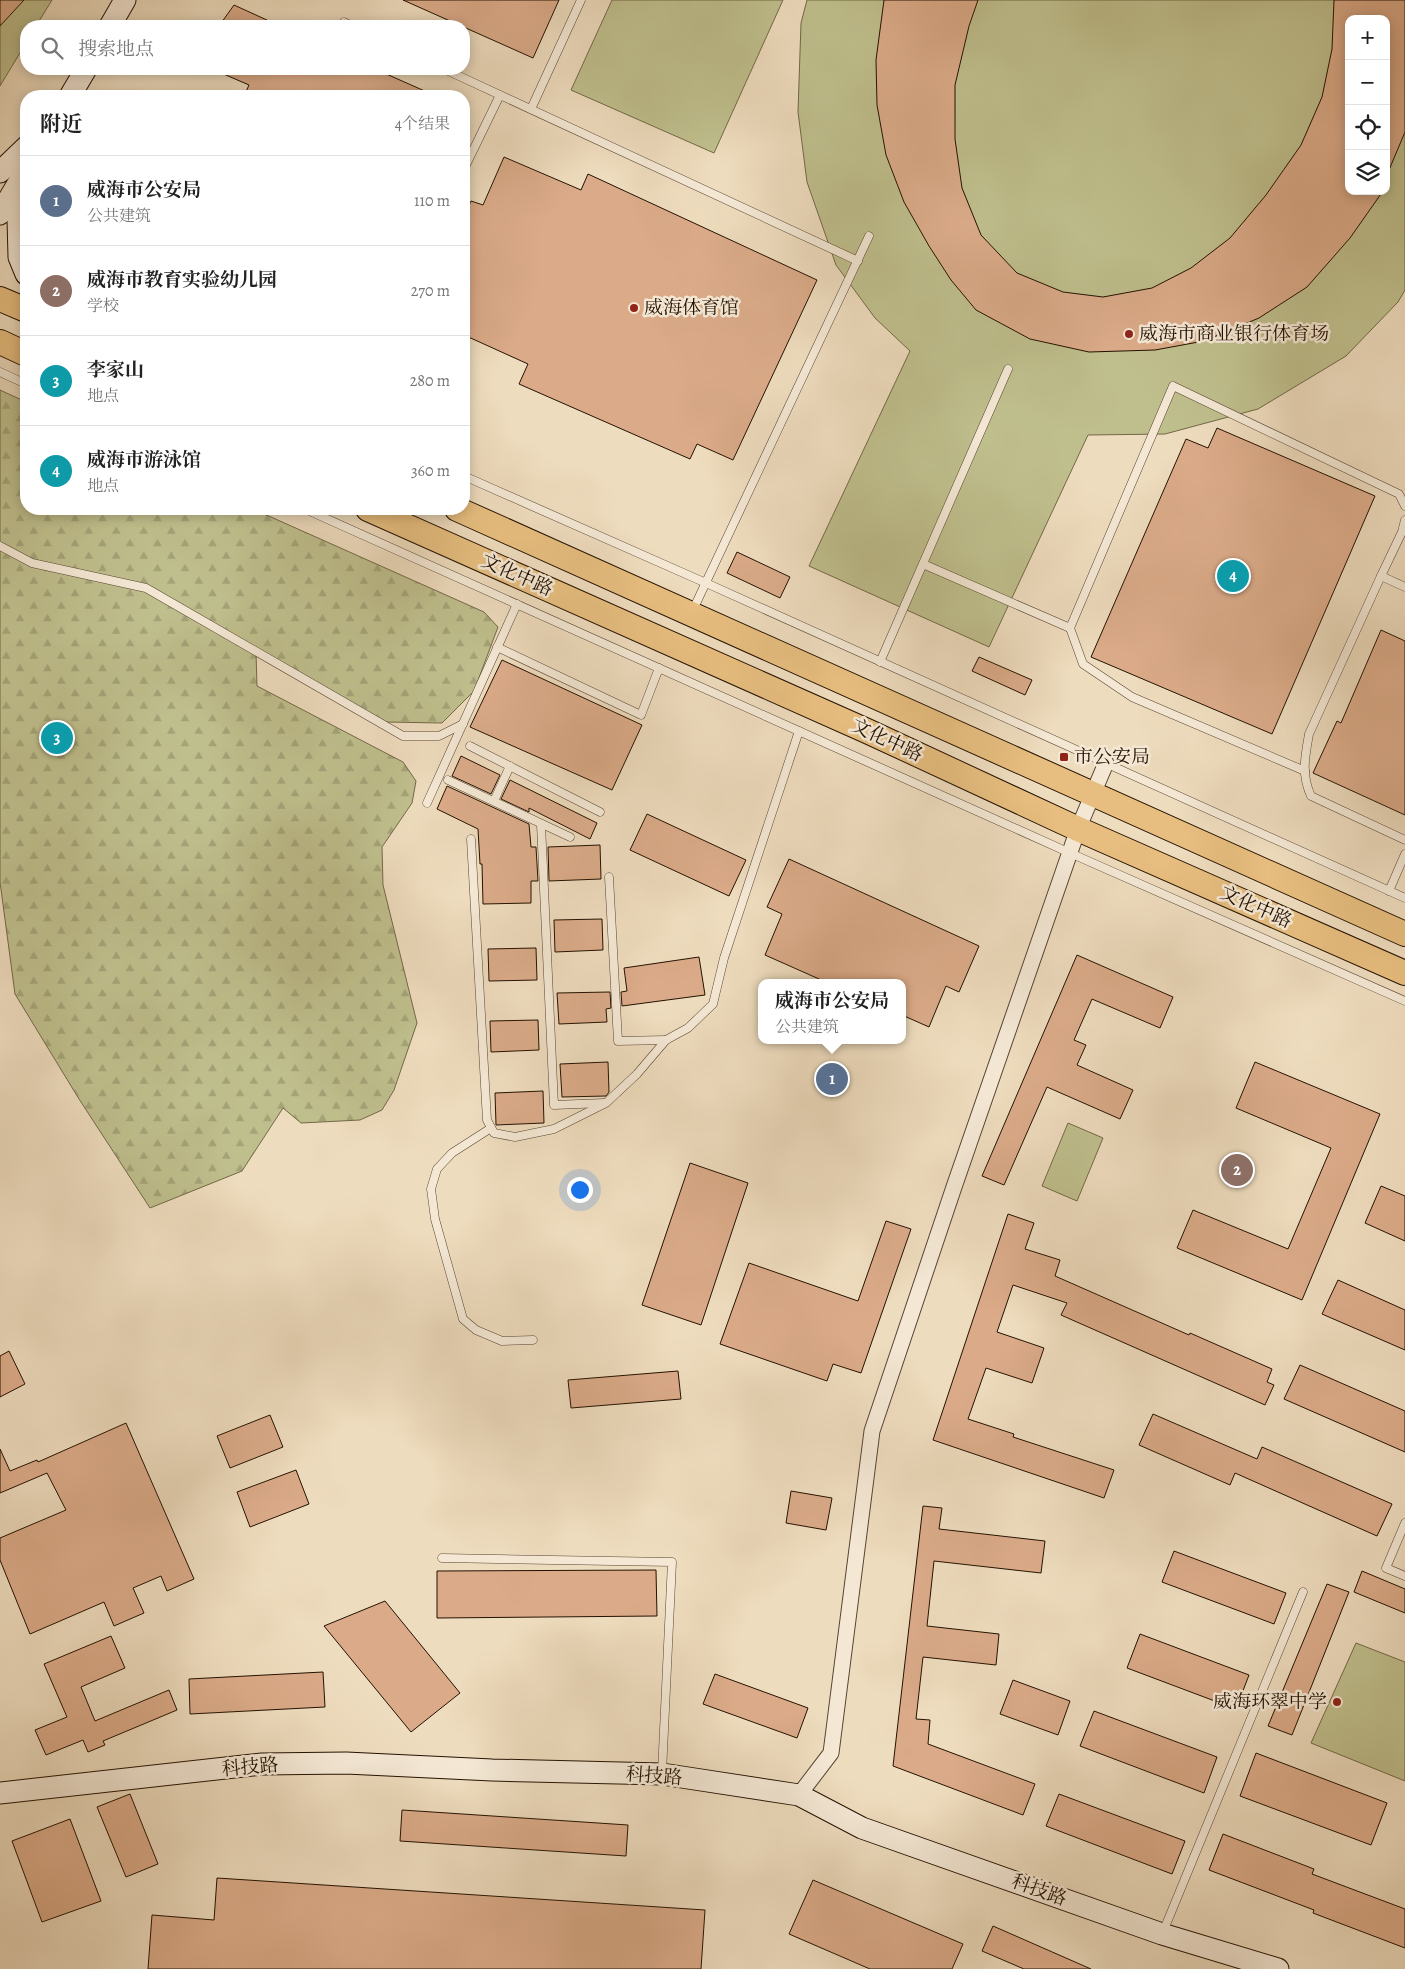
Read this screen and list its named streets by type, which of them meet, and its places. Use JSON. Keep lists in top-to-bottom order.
{
  "streets": {
    "main road": ["文化中路", "科技路"]
  },
  "places": {
    "other": ["威海体育馆", "威海市商业银行体育场", "威海环翠中学"],
    "transit": ["市公安局"]
  },
  "page": {
    "map_buttons": ["+", "−"],
    "search": "搜索地点",
    "heading": ["附近", "4个结果"],
    "list": [
      {
        "mark": "1",
        "name": "威海市公安局",
        "note": "公共建筑",
        "value": "110 m"
      },
      {
        "mark": "2",
        "name": "威海市教育实验幼儿园",
        "note": "学校",
        "value": "270 m"
      },
      {
        "mark": "3",
        "name": "李家山",
        "note": "地点",
        "value": "280 m"
      },
      {
        "mark": "4",
        "name": "威海市游泳馆",
        "note": "地点",
        "value": "360 m"
      }
    ],
    "pins": [
      "4",
      "3",
      "1",
      "2"
    ],
    "popup": ["威海市公安局", "公共建筑"]
  }
}
